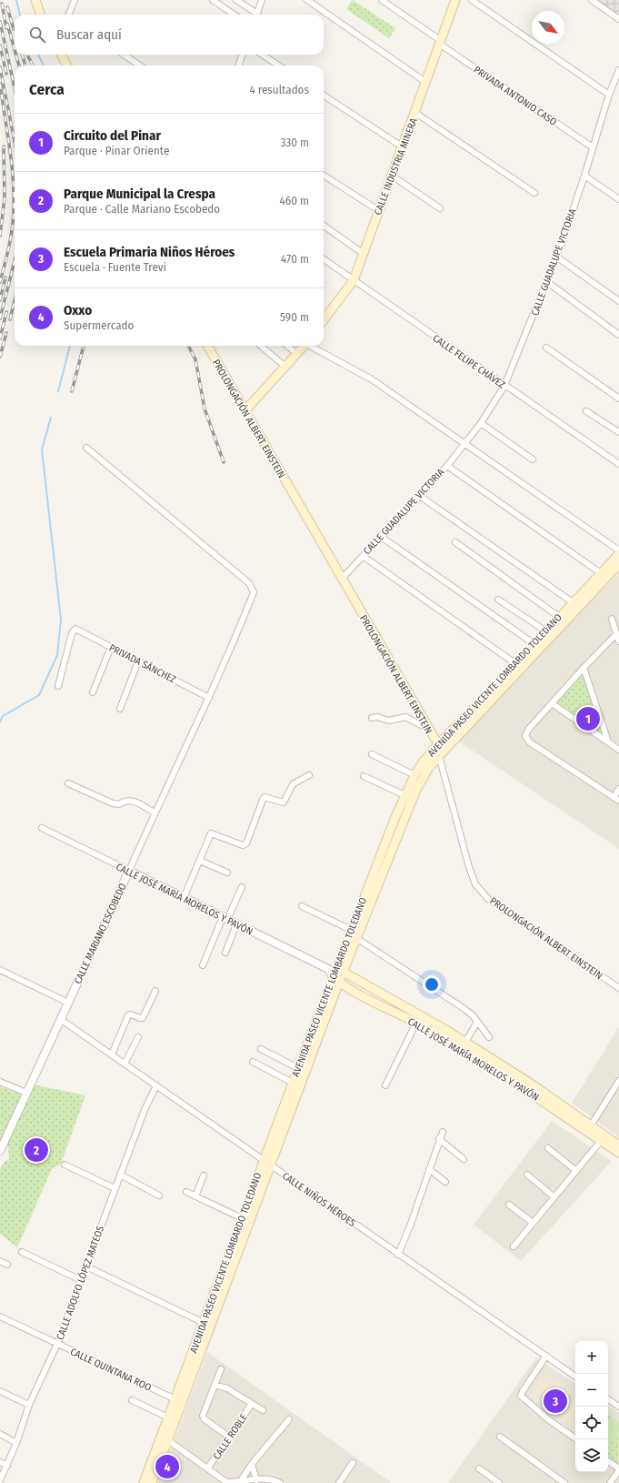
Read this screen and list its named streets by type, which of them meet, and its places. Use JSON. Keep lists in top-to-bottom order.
{
  "streets": {
    "main road": [
      "CALLE INDUSTRIA MINERA",
      "PROLONGACIÓN ALBERT EINSTEIN",
      "AVENIDA PASEO VICENTE LOMBARDO TOLEDANO",
      "CALLE JOSÉ MARÍA MORELOS Y PAVÓN"
    ],
    "street": [
      "PRIVADA ANTONIO CASO",
      "CALLE GUADALUPE VICTORIA",
      "CALLE FELIPE CHÁVEZ",
      "PRIVADA SÁNCHEZ",
      "CALLE MARIANO ESCOBEDO",
      "CALLE NIÑOS HÉROES",
      "CALLE ADOLFO LÓPEZ MATEOS",
      "CALLE QUINTANA ROO",
      "CALLE ROBLE"
    ]
  },
  "crossings": [
    ["PRIVADA ANTONIO CASO", "CALLE INDUSTRIA MINERA"],
    ["PRIVADA ANTONIO CASO", "CALLE GUADALUPE VICTORIA"],
    ["CALLE INDUSTRIA MINERA", "CALLE FELIPE CHÁVEZ"],
    ["CALLE GUADALUPE VICTORIA", "CALLE FELIPE CHÁVEZ"],
    ["CALLE GUADALUPE VICTORIA", "PROLONGACIÓN ALBERT EINSTEIN"],
    ["PROLONGACIÓN ALBERT EINSTEIN", "AVENIDA PASEO VICENTE LOMBARDO TOLEDANO"],
    ["PRIVADA SÁNCHEZ", "CALLE MARIANO ESCOBEDO"],
    ["AVENIDA PASEO VICENTE LOMBARDO TOLEDANO", "CALLE JOSÉ MARÍA MORELOS Y PAVÓN"],
    ["AVENIDA PASEO VICENTE LOMBARDO TOLEDANO", "CALLE NIÑOS HÉROES"],
    ["AVENIDA PASEO VICENTE LOMBARDO TOLEDANO", "CALLE QUINTANA ROO"],
    ["CALLE JOSÉ MARÍA MORELOS Y PAVÓN", "CALLE MARIANO ESCOBEDO"],
    ["CALLE MARIANO ESCOBEDO", "CALLE NIÑOS HÉROES"],
    ["CALLE NIÑOS HÉROES", "CALLE ADOLFO LÓPEZ MATEOS"],
    ["CALLE ADOLFO LÓPEZ MATEOS", "CALLE QUINTANA ROO"]
  ],
  "north": "bottom right",
  "page": {
    "search": "Buscar aquí",
    "heading": ["Cerca", "4 resultados"],
    "list": [
      {
        "mark": "1",
        "name": "Circuito del Pinar",
        "note": "Parque · Pinar Oriente",
        "value": "330 m"
      },
      {
        "mark": "2",
        "name": "Parque Municipal la Crespa",
        "note": "Parque · Calle Mariano Escobedo",
        "value": "460 m"
      },
      {
        "mark": "3",
        "name": "Escuela Primaria Niños Héroes",
        "note": "Escuela · Fuente Trevi",
        "value": "470 m"
      },
      {
        "mark": "4",
        "name": "Oxxo",
        "note": "Supermercado",
        "value": "590 m"
      }
    ],
    "pins": [
      "1",
      "2",
      "3",
      "4"
    ],
    "map_buttons": ["+", "−"]
  }
}
